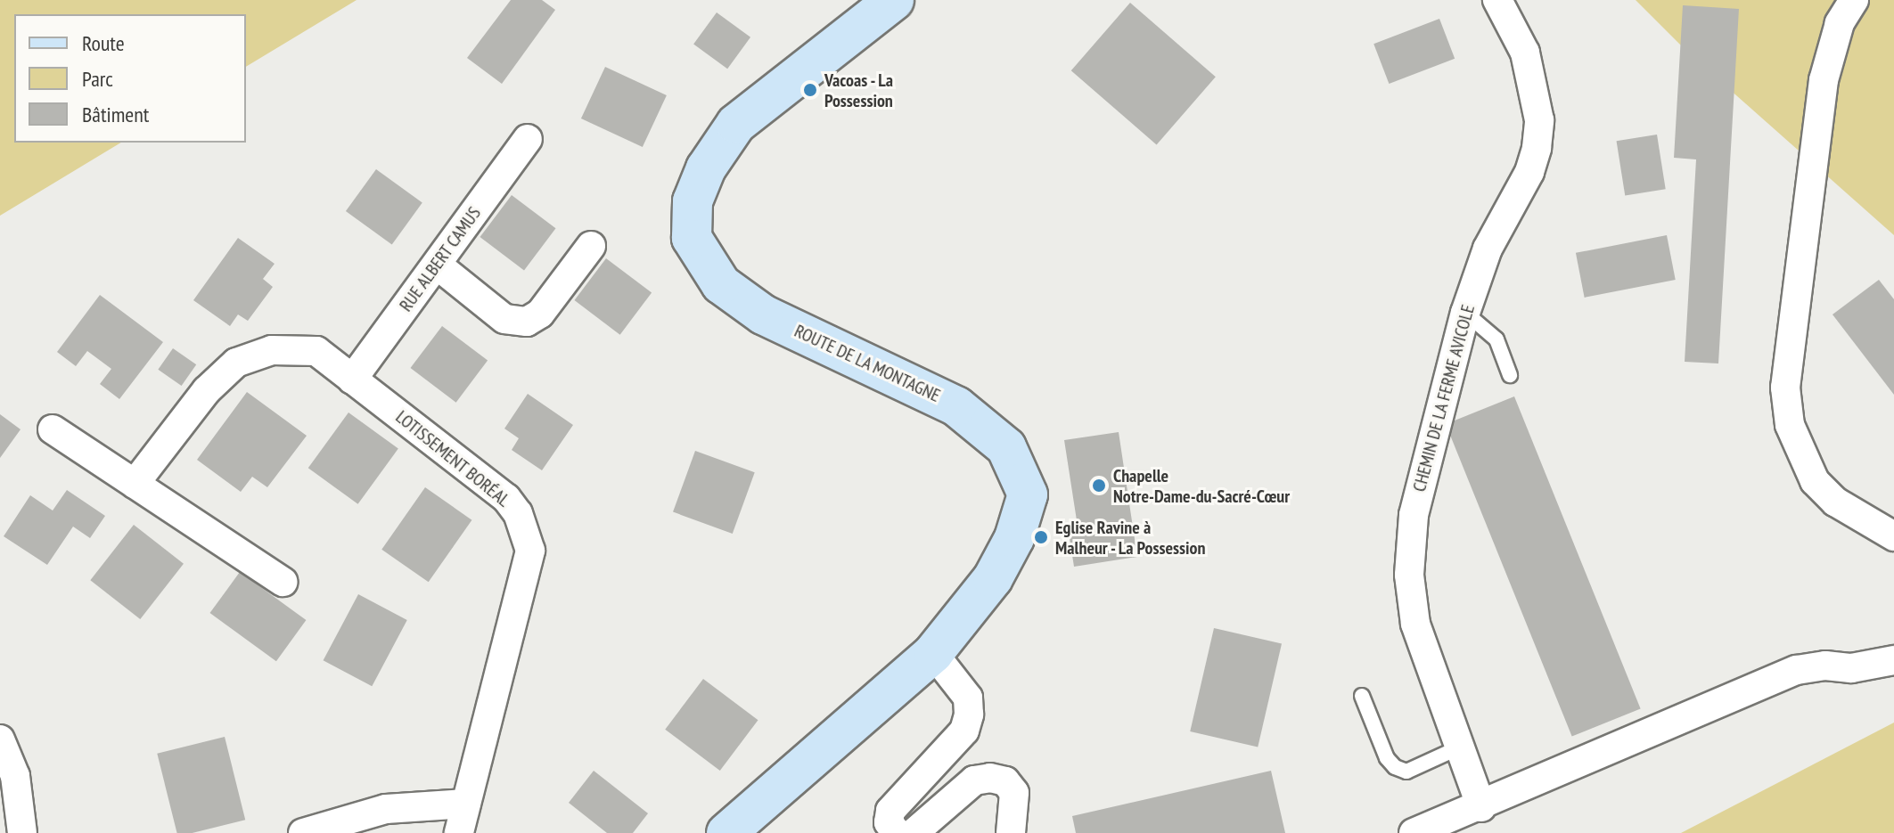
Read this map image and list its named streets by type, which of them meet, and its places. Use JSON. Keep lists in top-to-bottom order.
{
  "streets": {
    "main road": ["ROUTE DE LA MONTAGNE"],
    "street": ["RUE ALBERT CAMUS", "CHEMIN DE LA FERME AVICOLE", "LOTISSEMENT BORÉAL"]
  },
  "crossings": [
    ["RUE ALBERT CAMUS", "LOTISSEMENT BORÉAL"]
  ],
  "places": ["Vacoas - La Possession", "Chapelle Notre-Dame-du-Sacré-Cœur", "Eglise Ravine à Malheur - La Possession"],
  "legend": ["Route", "Parc", "Bâtiment"]
}
